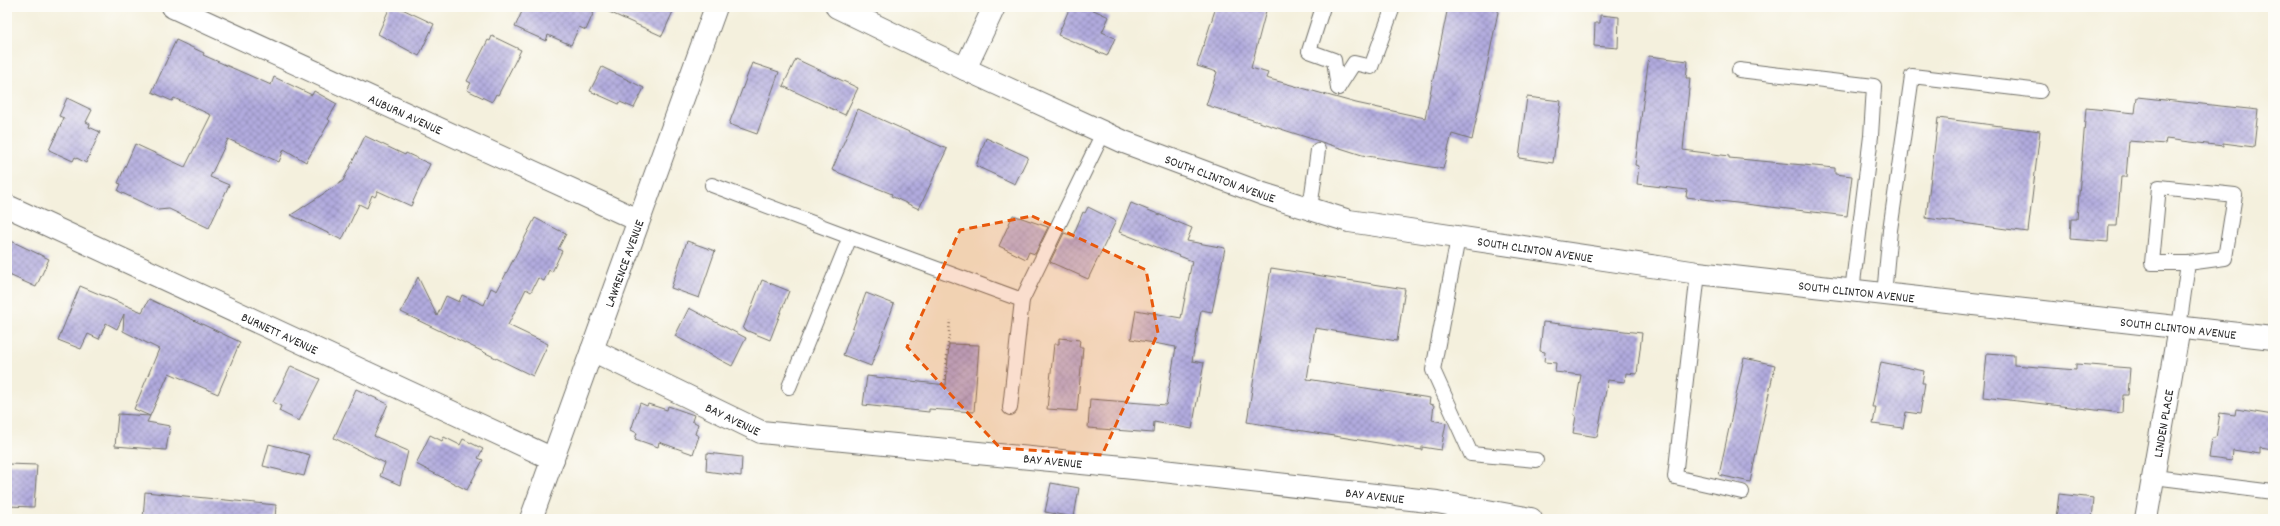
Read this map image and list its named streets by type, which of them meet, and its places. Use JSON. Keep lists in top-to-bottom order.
{
  "streets": {
    "street": [
      "AUBURN AVENUE",
      "SOUTH CLINTON AVENUE",
      "LAWRENCE AVENUE",
      "BURNETT AVENUE",
      "BAY AVENUE",
      "LINDEN PLACE"
    ]
  },
  "crossings": [
    ["AUBURN AVENUE", "LAWRENCE AVENUE"],
    ["SOUTH CLINTON AVENUE", "LINDEN PLACE"],
    ["LAWRENCE AVENUE", "BURNETT AVENUE"],
    ["LAWRENCE AVENUE", "BAY AVENUE"]
  ]
}
